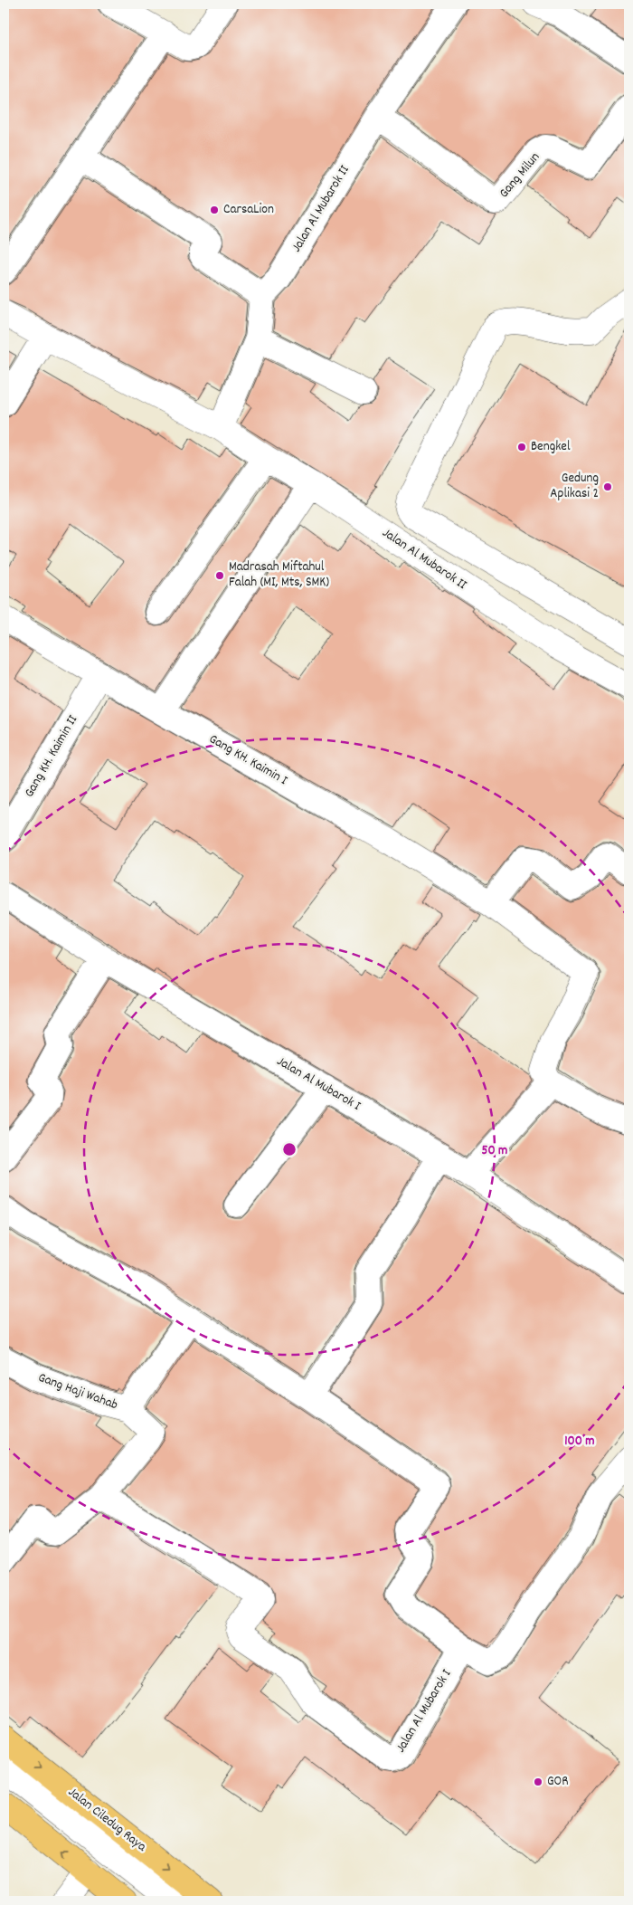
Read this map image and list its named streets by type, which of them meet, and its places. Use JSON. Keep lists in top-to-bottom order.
{
  "streets": {
    "main road": ["Jalan Ciledug Raya"],
    "street": [
      "Gang Milun",
      "Jalan Al Mubarok II",
      "Gang KH. Kaimin II",
      "Gang KH. Kaimin I",
      "Jalan Al Mubarok I",
      "Gang Haji Wahab"
    ]
  },
  "crossings": [
    ["Gang Milun", "Jalan Al Mubarok II"],
    ["Gang KH. Kaimin II", "Gang KH. Kaimin I"]
  ],
  "places": [
    "CarsaLion",
    "Bengkel",
    "Gedung Aplikasi 2",
    "Madrasah Miftahul Falah (MI, Mts, SMK)",
    "GOR"
  ],
  "rings": ["50 m", "100 m"]
}
